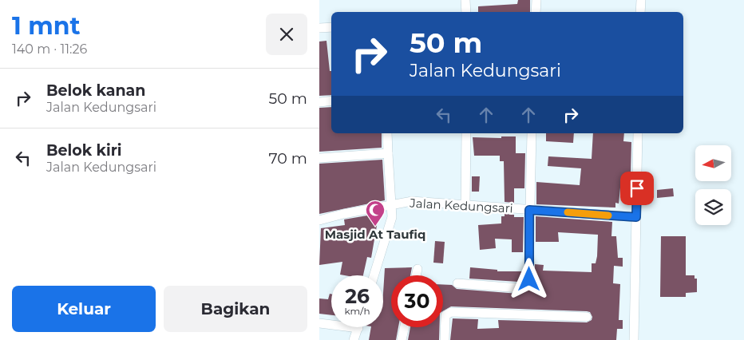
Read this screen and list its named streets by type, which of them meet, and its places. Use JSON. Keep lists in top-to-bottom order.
{
  "streets": {
    "street": ["Jalan Kedungsari"]
  },
  "places": {
    "mosque": ["Masjid At Taufiq"]
  },
  "north": "left",
  "page": {
    "heading": ["1 mnt", "140 m · 11:26"],
    "turn": ["50 m", "Jalan Kedungsari"],
    "list": [
      {
        "name": "Belok kanan",
        "note": "Jalan Kedungsari",
        "value": "50 m"
      },
      {
        "name": "Belok kiri",
        "note": "Jalan Kedungsari",
        "value": "70 m"
      }
    ],
    "speed": "26 km/h",
    "limit": "30",
    "buttons": ["Keluar", "Bagikan"]
  }
}
